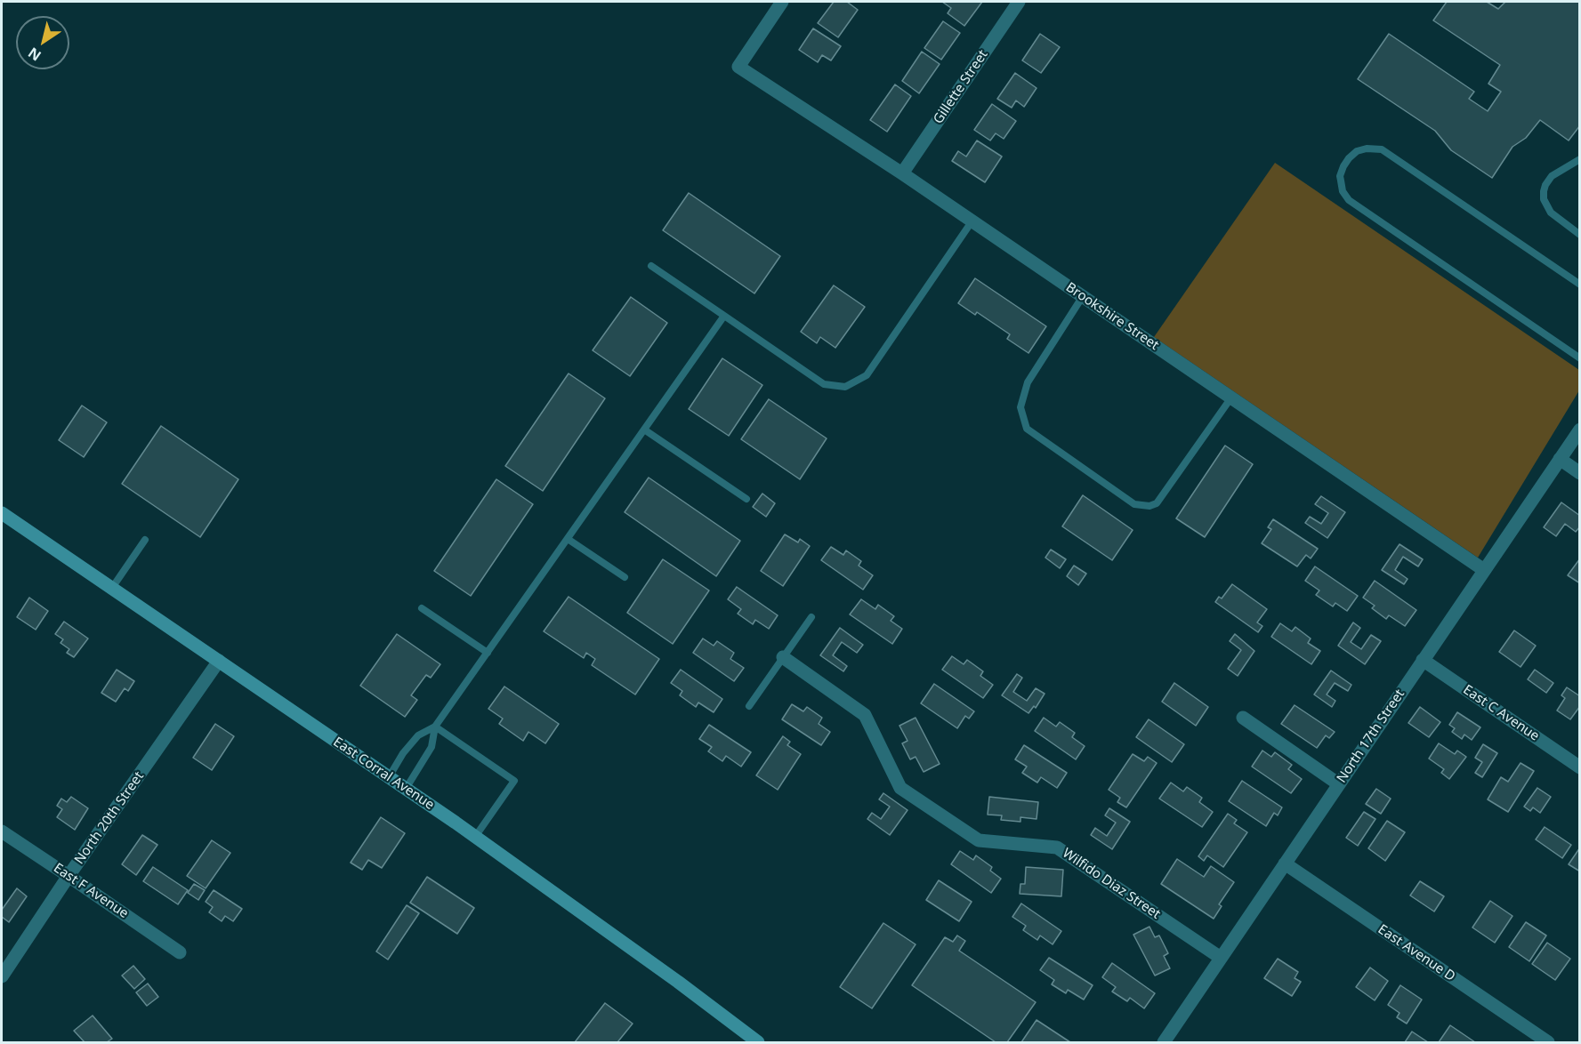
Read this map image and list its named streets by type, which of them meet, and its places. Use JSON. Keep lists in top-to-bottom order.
{
  "streets": {
    "main road": ["East Corral Avenue"],
    "street": [
      "Gillette Street",
      "Brookshire Street",
      "East C Avenue",
      "North 17th Street",
      "North 20th Street",
      "Wilfido Diaz Street",
      "East F Avenue",
      "East Avenue D"
    ]
  },
  "crossings": [
    ["Gillette Street", "Brookshire Street"],
    ["Brookshire Street", "North 17th Street"],
    ["East C Avenue", "North 17th Street"],
    ["North 17th Street", "Wilfido Diaz Street"],
    ["North 17th Street", "East Avenue D"],
    ["East Corral Avenue", "North 20th Street"],
    ["North 20th Street", "East F Avenue"]
  ],
  "north": "bottom left"
}
